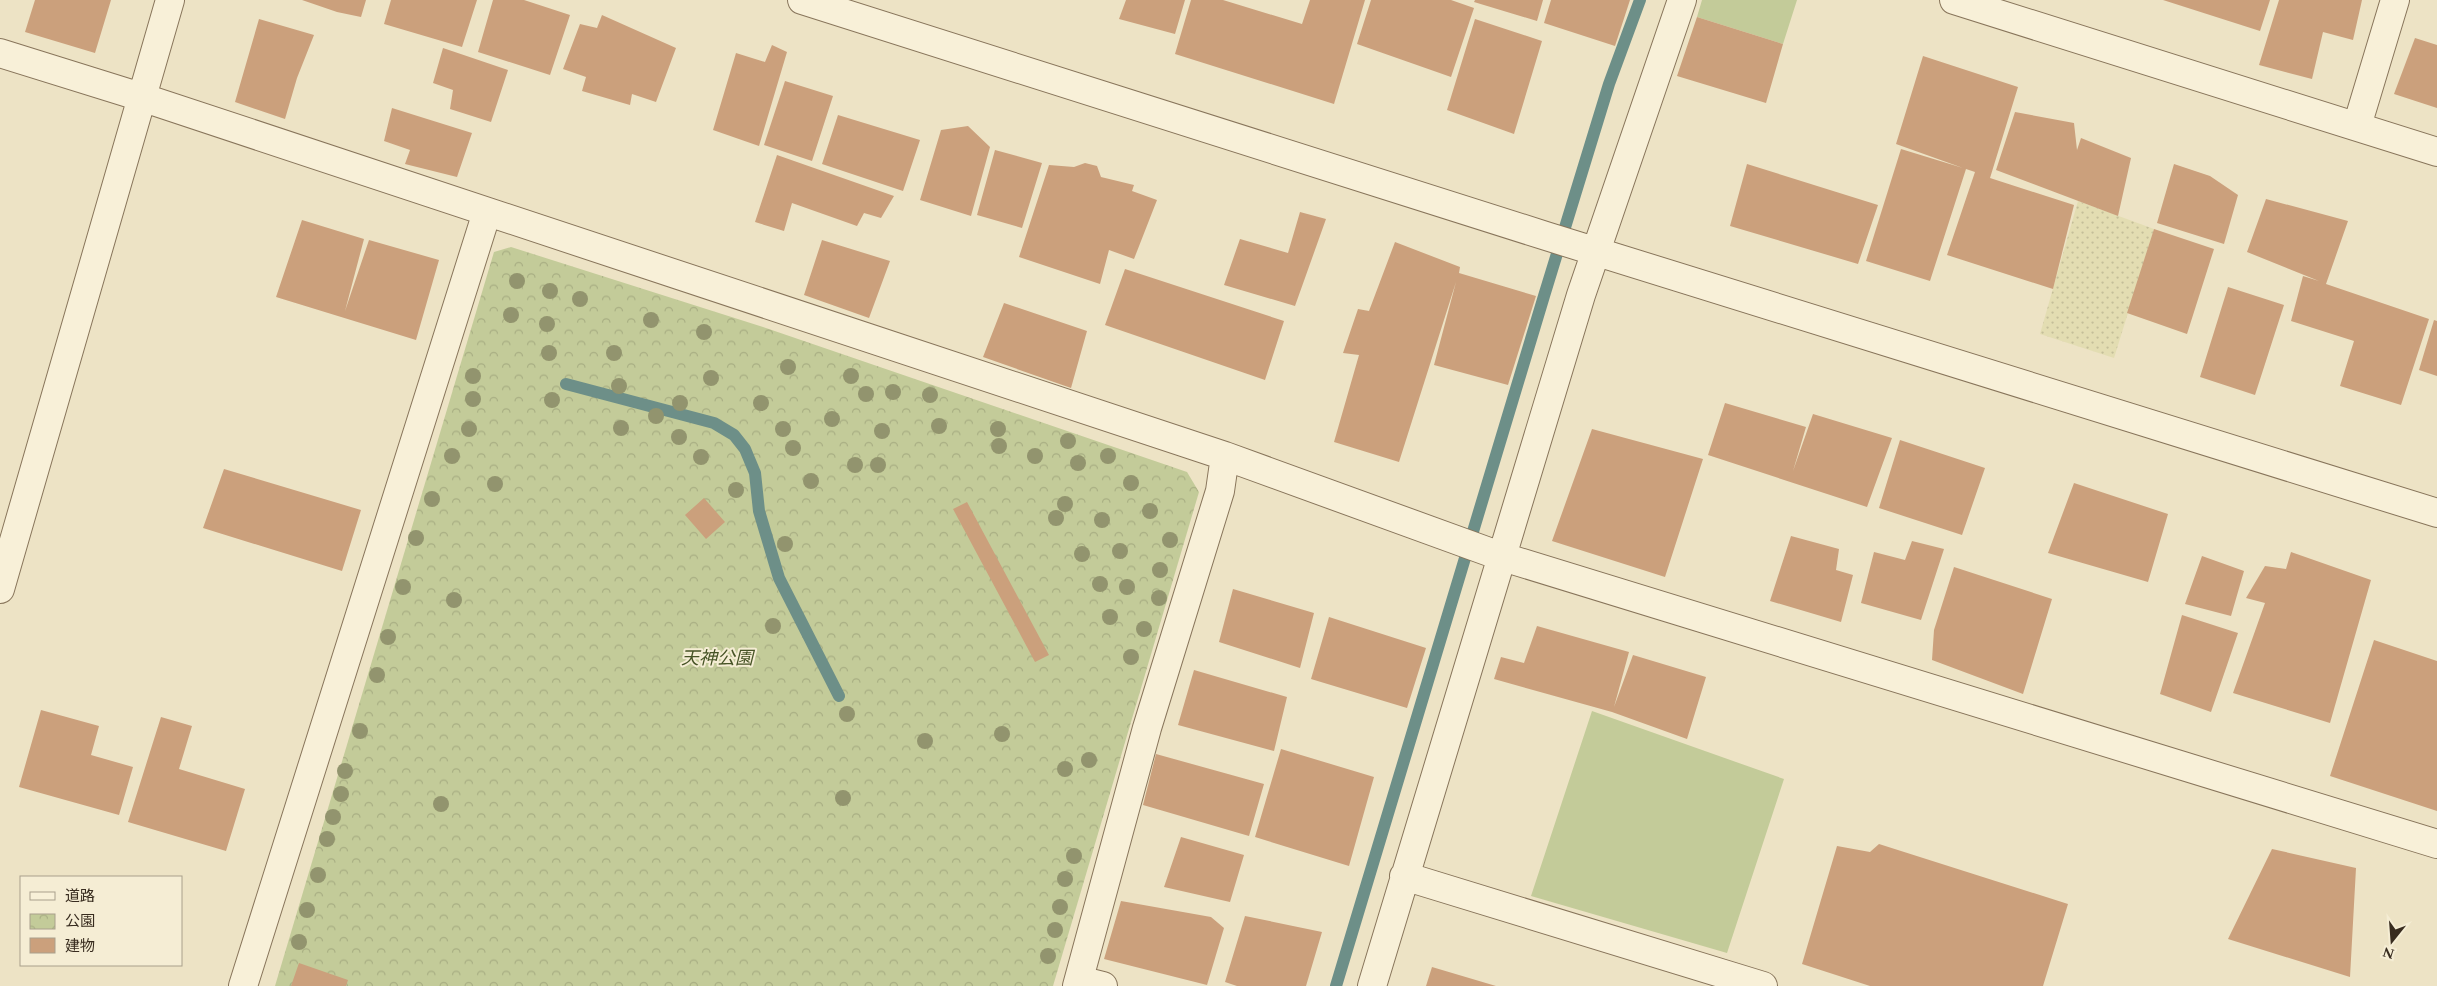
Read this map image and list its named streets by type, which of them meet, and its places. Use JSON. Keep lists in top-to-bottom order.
{
  "parks": ["天神公園"],
  "legend": ["道路", "公園", "建物"],
  "north": "bottom"
}
